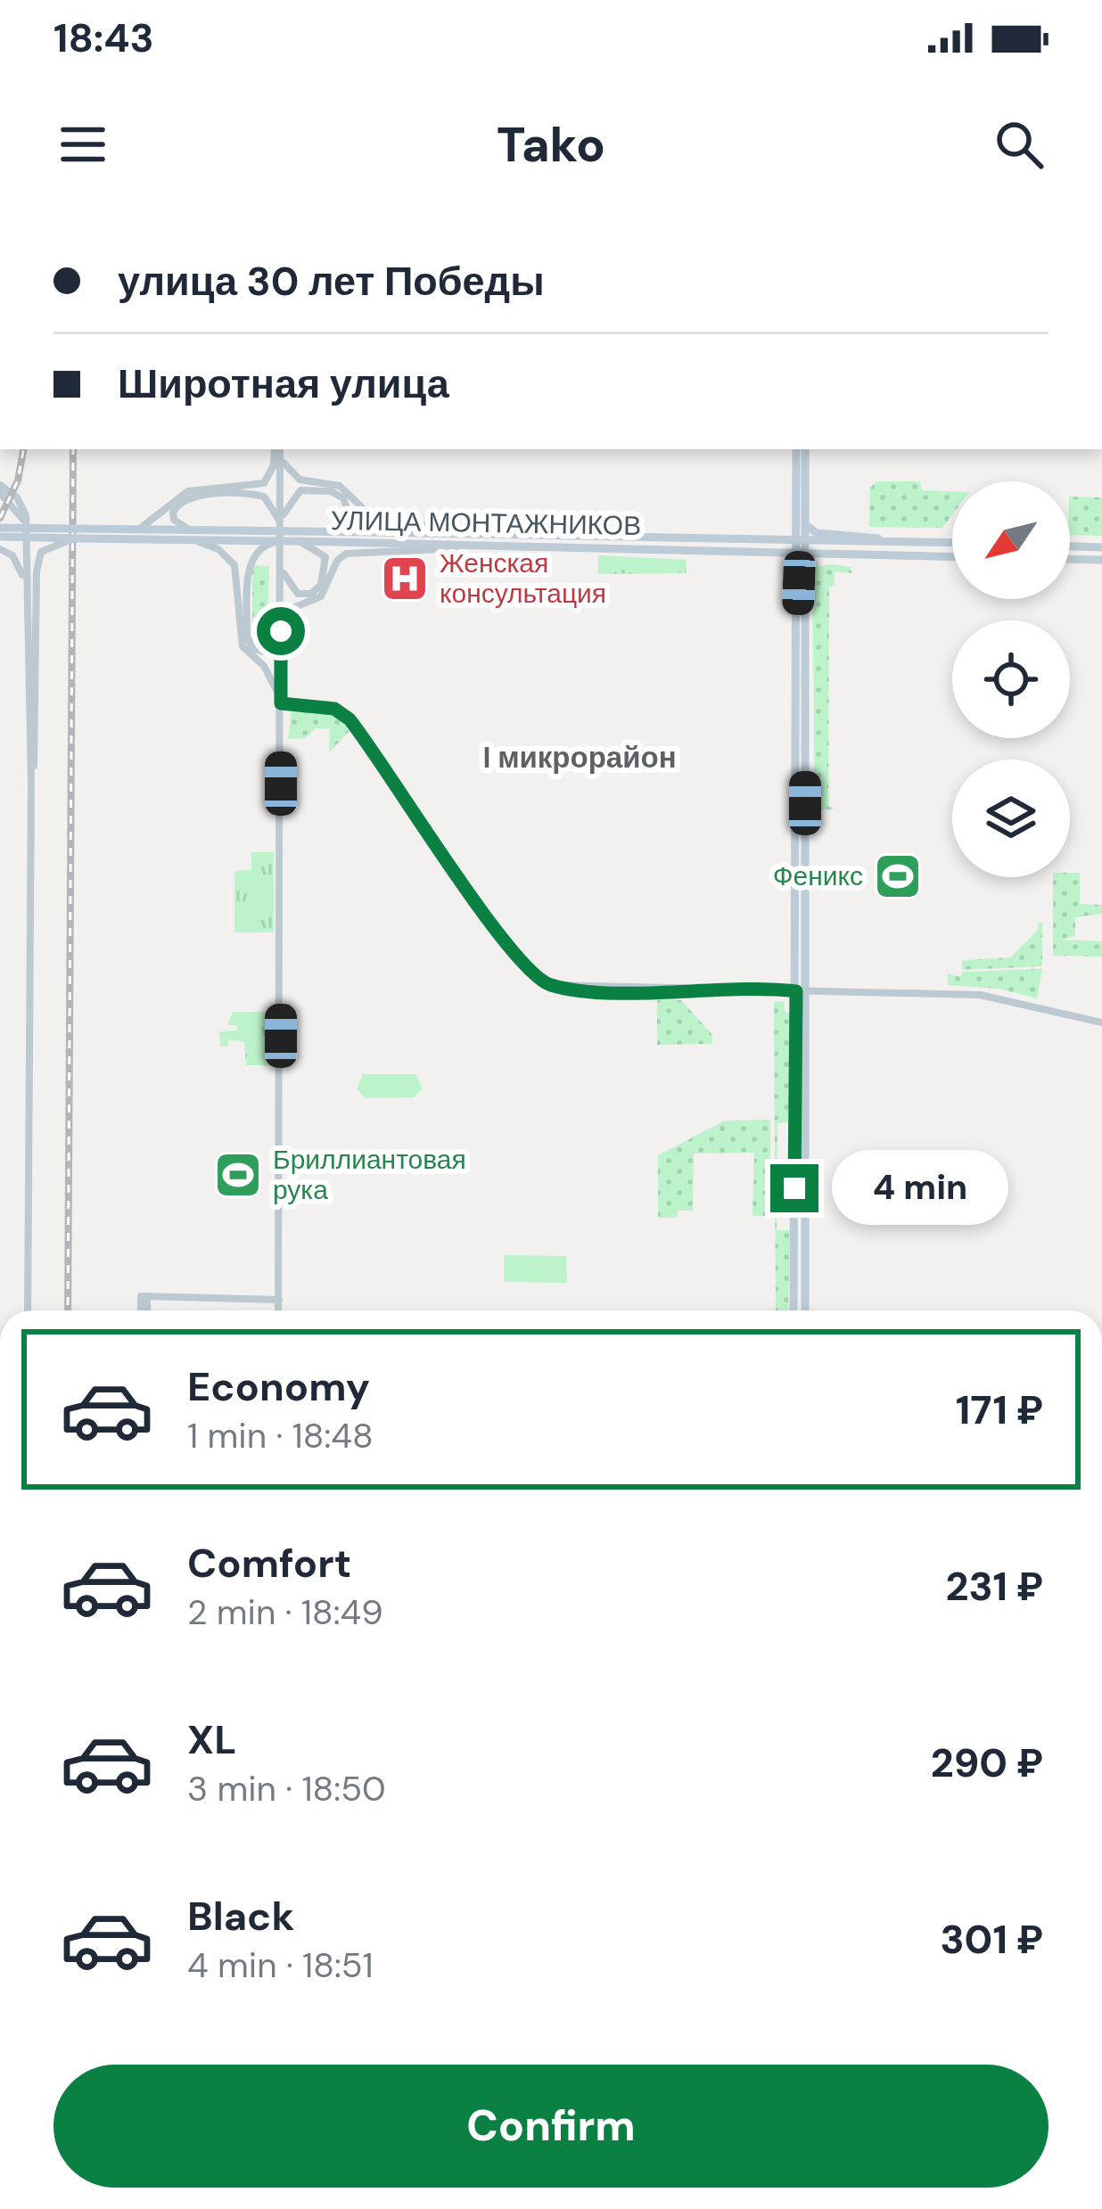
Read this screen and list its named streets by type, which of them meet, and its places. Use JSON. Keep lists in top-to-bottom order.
{
  "streets": {
    "main road": ["УЛИЦА МОНТАЖНИКОВ"]
  },
  "districts": ["I микрорайон"],
  "places": {
    "hospital": ["Женская консультация"],
    "sports": ["Феникс", "Бриллиантовая рука"]
  },
  "north": "bottom left",
  "page": {
    "status": "18:43",
    "header": "Tako",
    "banner": ["улица 30 лет Победы", "Широтная улица"],
    "bubble": "4 min",
    "list": [
      {
        "name": "Economy",
        "note": "1 min · 18:48",
        "value": "171 ₽"
      },
      {
        "name": "Comfort",
        "note": "2 min · 18:49",
        "value": "231 ₽"
      },
      {
        "name": "XL",
        "note": "3 min · 18:50",
        "value": "290 ₽"
      },
      {
        "name": "Black",
        "note": "4 min · 18:51",
        "value": "301 ₽"
      }
    ],
    "buttons": "Confirm"
  }
}
